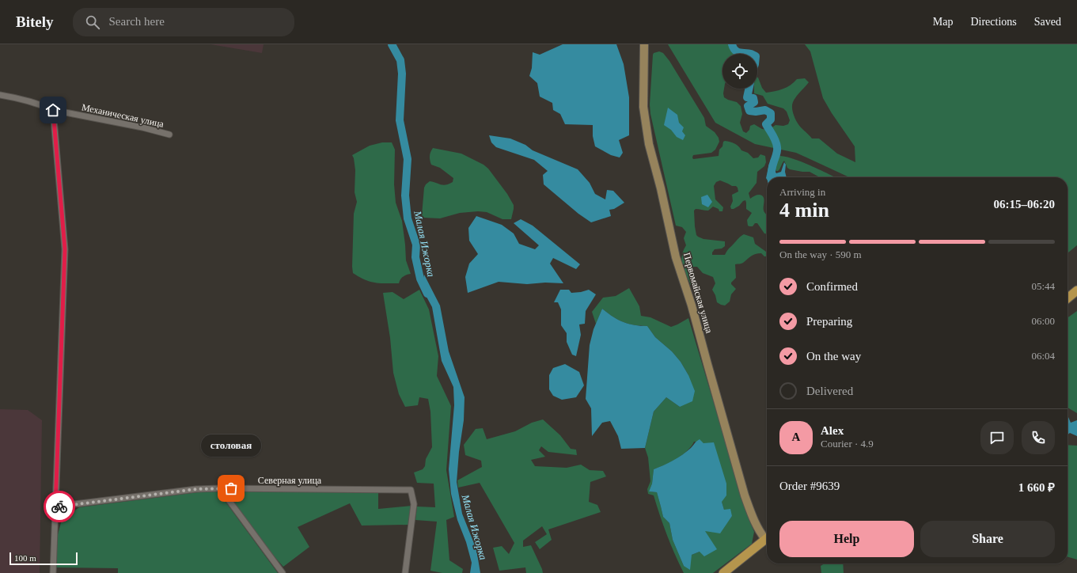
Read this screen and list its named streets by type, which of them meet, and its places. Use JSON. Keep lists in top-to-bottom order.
{
  "streets": {
    "street": ["Механическая улица", "Первомайская улица", "Северная улица"]
  },
  "water": ["Малая Ижорка"],
  "places": ["столовая"],
  "scale_bar": "100 m",
  "page": {
    "header": "Bitely",
    "search": "Search here",
    "nav": ["Map", "Directions", "Saved"],
    "heading": ["4 min", "Arriving in", "06:15–06:20"],
    "panel": [
      "Alex",
      "Courier · 4.9",
      "Order #9639",
      "1 660 ₽"
    ],
    "bar": "On the way · 590 m",
    "list": [
      ["Confirmed", "05:44"],
      ["Preparing", "06:00"],
      ["On the way", "06:04"],
      "Delivered"
    ],
    "round": "A",
    "bubble": "столовая",
    "buttons": ["Help", "Share"],
    "scale": "100 m"
  }
}
